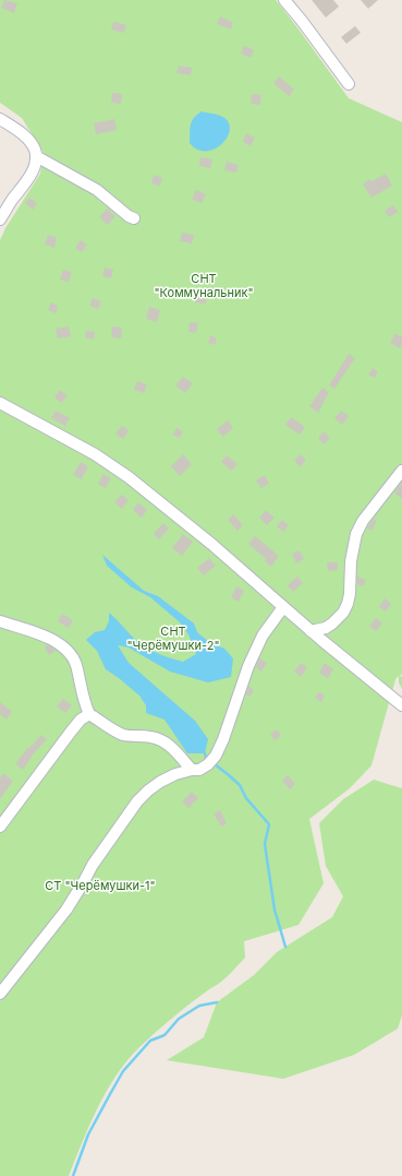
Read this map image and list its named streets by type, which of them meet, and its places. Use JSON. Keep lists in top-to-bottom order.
{
  "parks": ["СНТ \"Коммунальник\"", "СНТ \"Черёмушки-2\"", "СТ \"Черёмушки-1\""]
}
